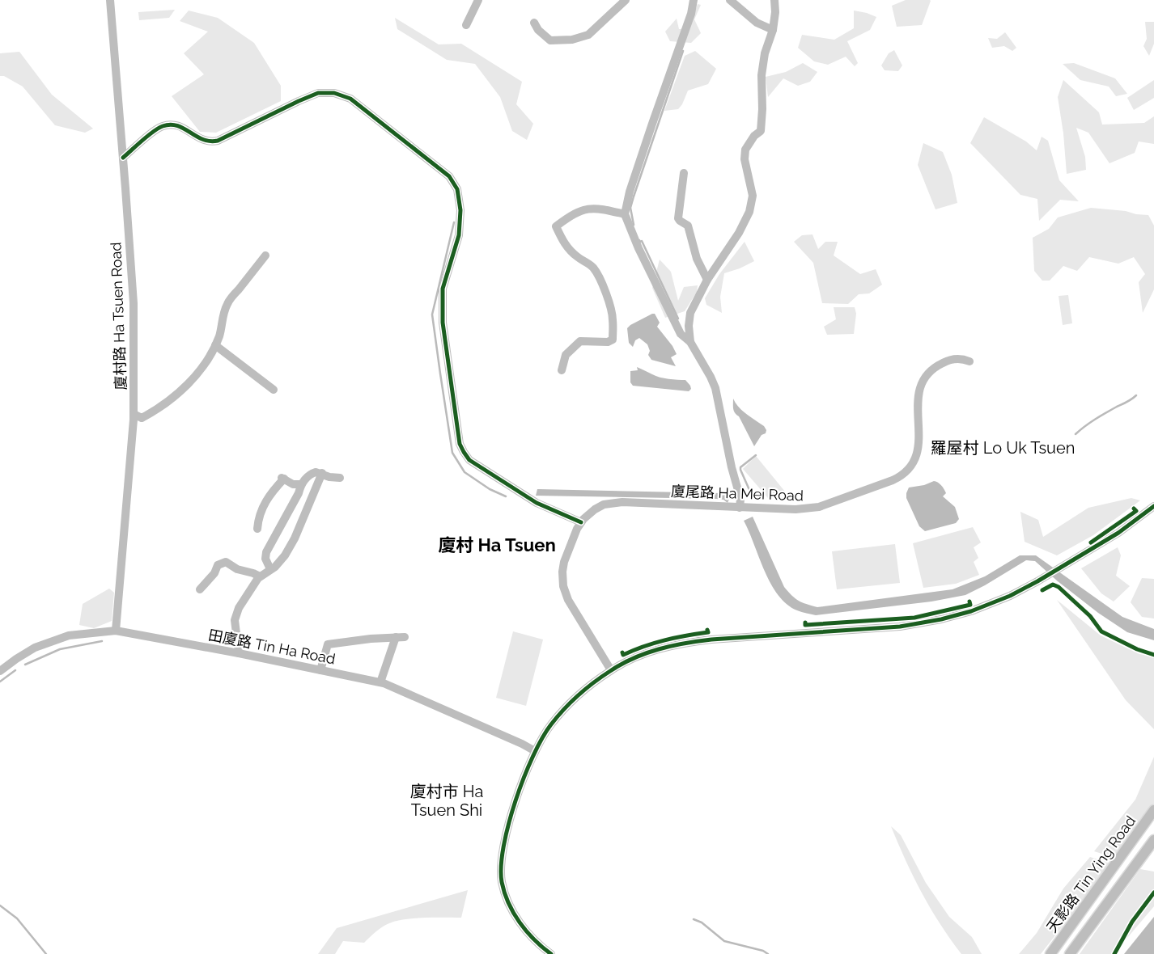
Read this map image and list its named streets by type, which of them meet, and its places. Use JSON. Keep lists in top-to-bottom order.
{
  "streets": {
    "main road": ["天影路 Tin Ying Road"],
    "street": ["廈村路 Ha Tsuen Road", "廈尾路 Ha Mei Road", "田廈路 Tin Ha Road"]
  },
  "crossings": [
    ["廈村路 Ha Tsuen Road", "田廈路 Tin Ha Road"]
  ],
  "districts": ["羅屋村 Lo Uk Tsuen", "廈村 Ha Tsuen", "廈村市 Ha Tsuen Shi"]
}
